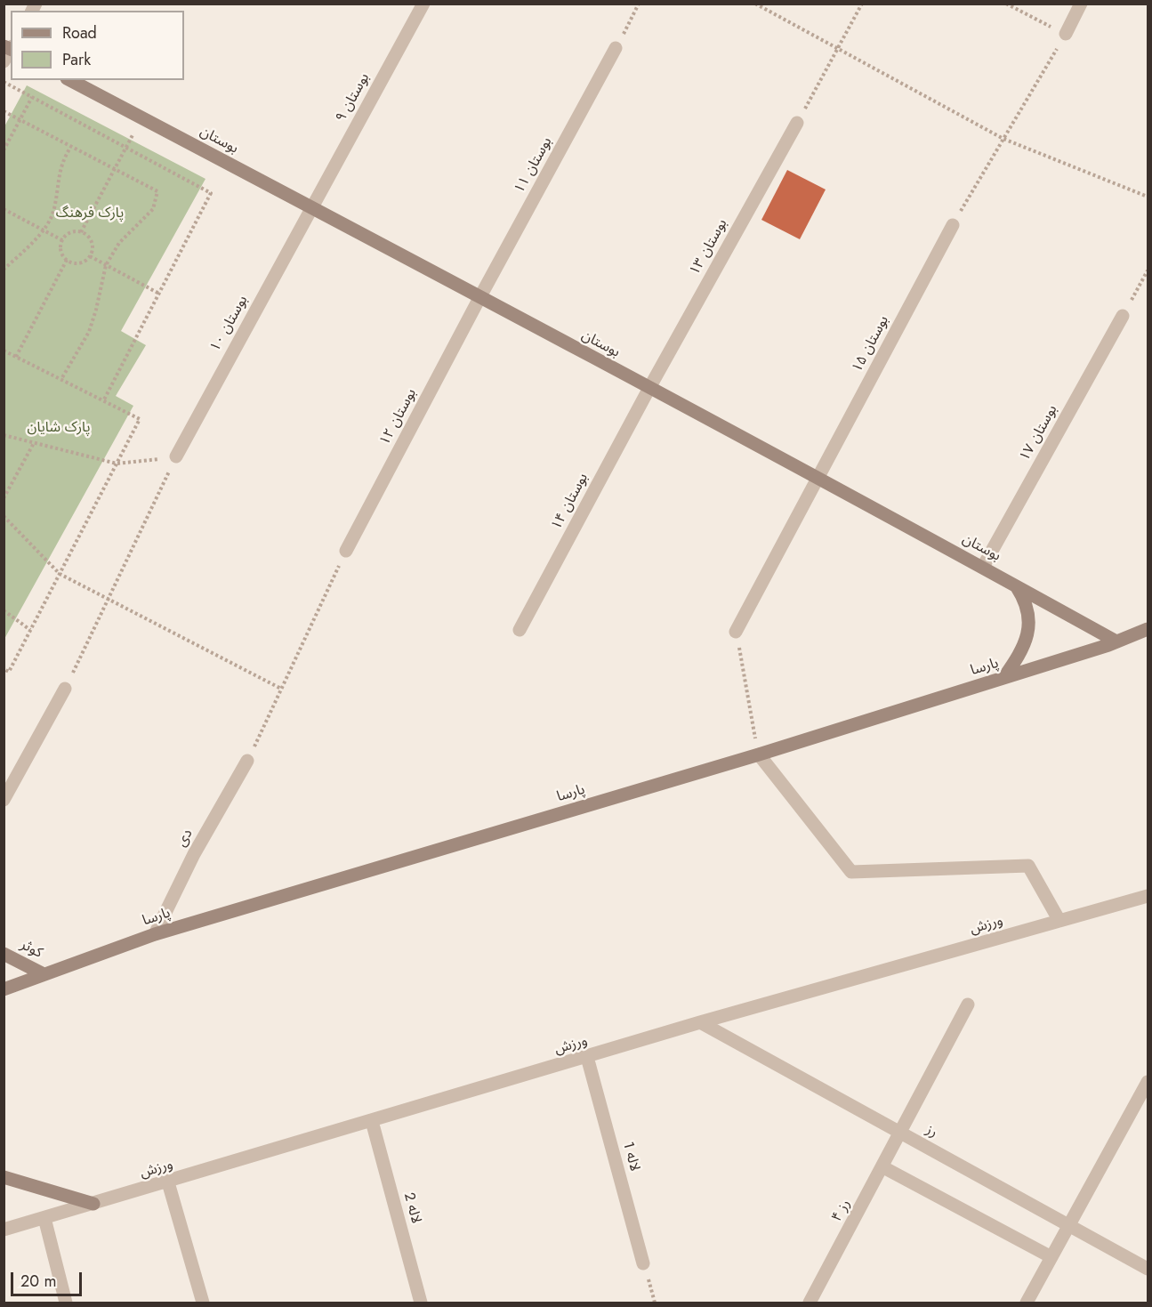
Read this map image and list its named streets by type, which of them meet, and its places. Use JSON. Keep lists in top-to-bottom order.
{
  "streets": {
    "street": [
      "بوستان ۹",
      "بوستان",
      "بوستان ۱۱",
      "بوستان ۱۳",
      "بوستان ۱۰",
      "بوستان ۱۵",
      "بوستان ۱۲",
      "بوستان ۱۷",
      "بوستان ۱۴",
      "پارسا",
      "دی",
      "ورزش",
      "کوثر",
      "رز",
      "لاله 1",
      "لاله 2",
      "رز ۴"
    ]
  },
  "crossings": [
    ["بوستان ۹", "بوستان"],
    ["بوستان ۹", "بوستان ۱۰"],
    ["بوستان", "بوستان ۱۱"],
    ["بوستان", "بوستان ۱۳"],
    ["بوستان", "بوستان ۱۰"],
    ["بوستان", "بوستان ۱۵"],
    ["بوستان", "بوستان ۱۲"],
    ["بوستان", "بوستان ۱۷"],
    ["بوستان", "بوستان ۱۴"],
    ["بوستان", "پارسا"],
    ["بوستان ۱۱", "بوستان ۱۲"],
    ["بوستان ۱۳", "بوستان ۱۴"],
    ["پارسا", "دی"],
    ["پارسا", "کوثر"],
    ["ورزش", "رز"],
    ["ورزش", "لاله 1"],
    ["ورزش", "لاله 2"],
    ["رز", "رز ۴"]
  ],
  "parks": ["پارک فرهنگ", "پارک شایان"],
  "legend": ["Road", "Park"],
  "scale_bar": "20 m"
}
